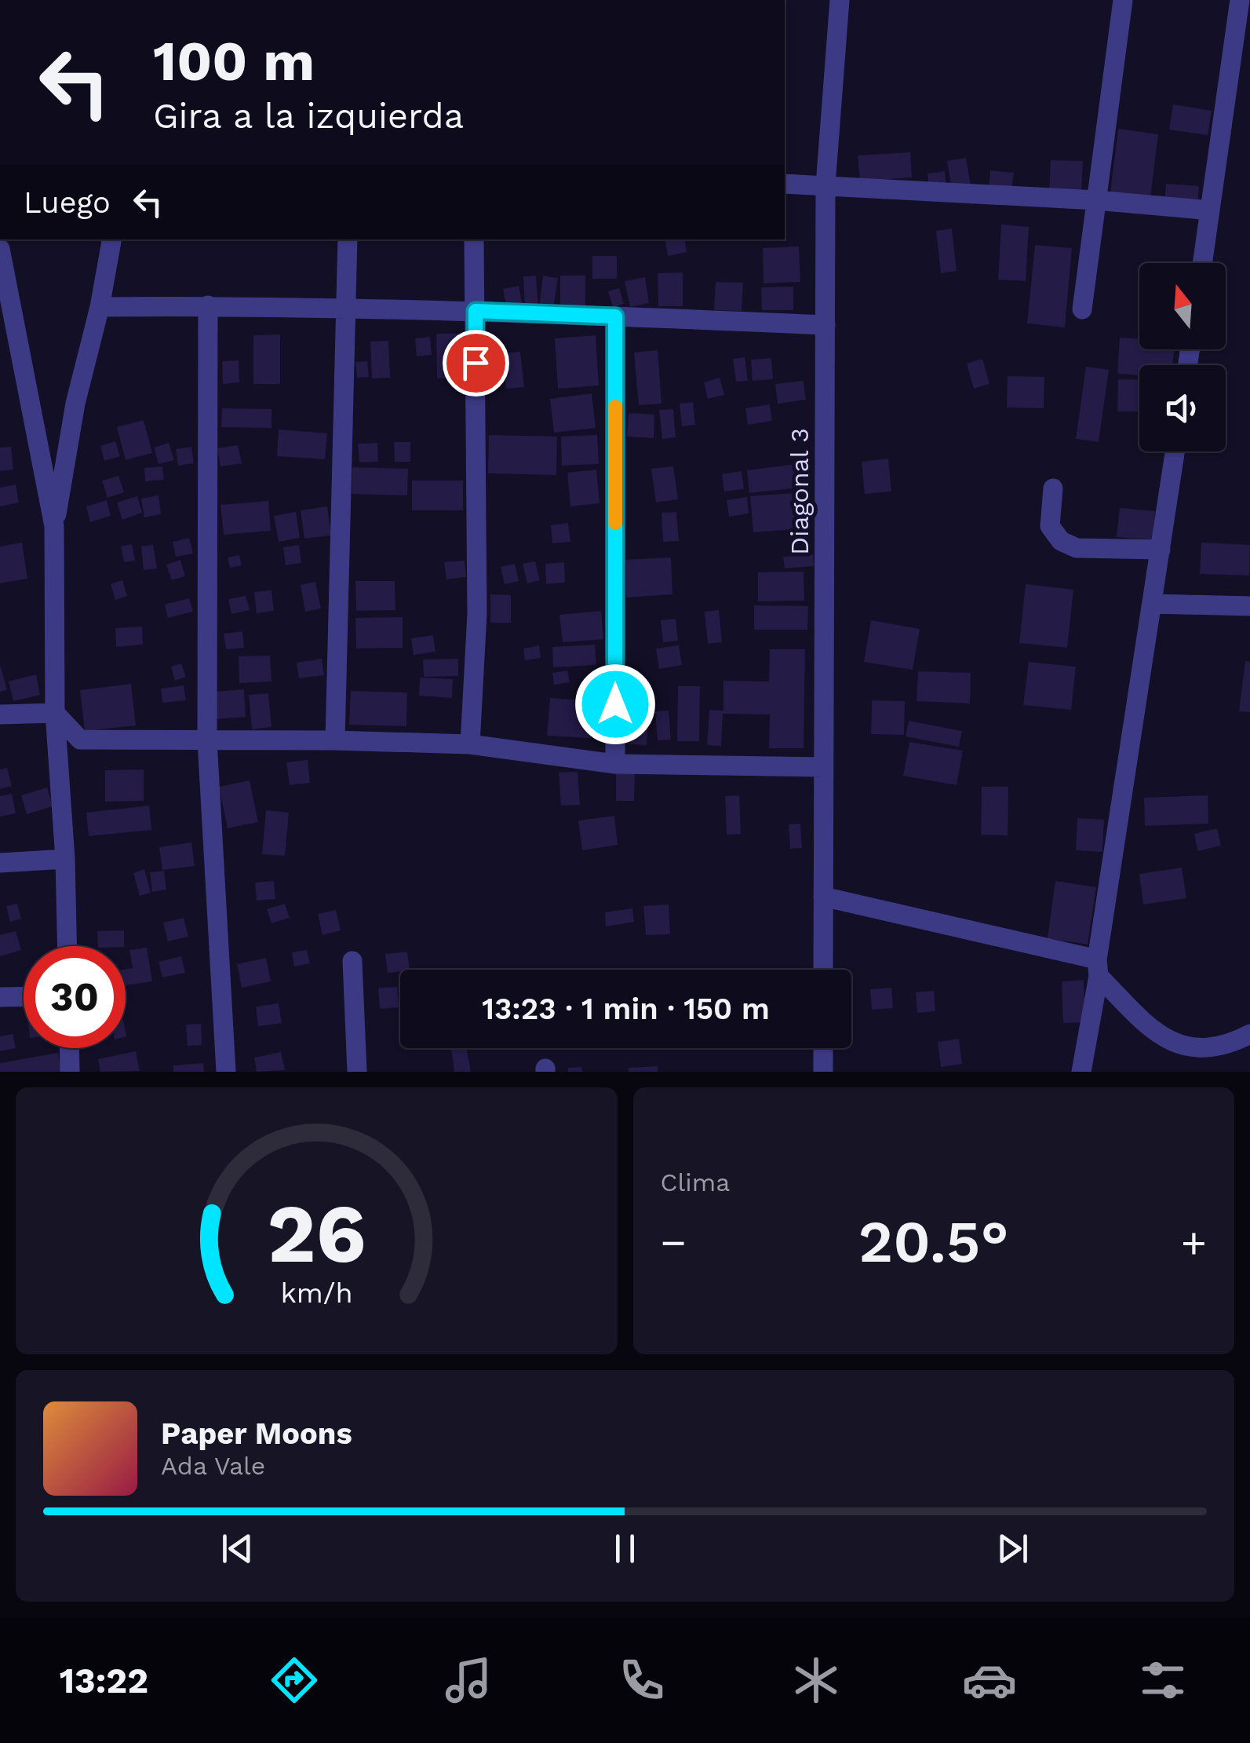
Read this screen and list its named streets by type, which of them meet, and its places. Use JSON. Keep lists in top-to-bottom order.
{
  "streets": {
    "street": ["Diagonal 3"]
  },
  "north": "top",
  "page": {
    "turn": ["100 m", "Gira a la izquierda"],
    "then": "Luego",
    "limit": "30",
    "trip": "13:23 · 1 min · 150 m",
    "tile": "Clima",
    "heat": ["−", "20.5°", "+"],
    "song": ["Paper Moons", "Ada Vale"],
    "tabs": "13:22",
    "gauge": ["26", "km/h"]
  }
}
